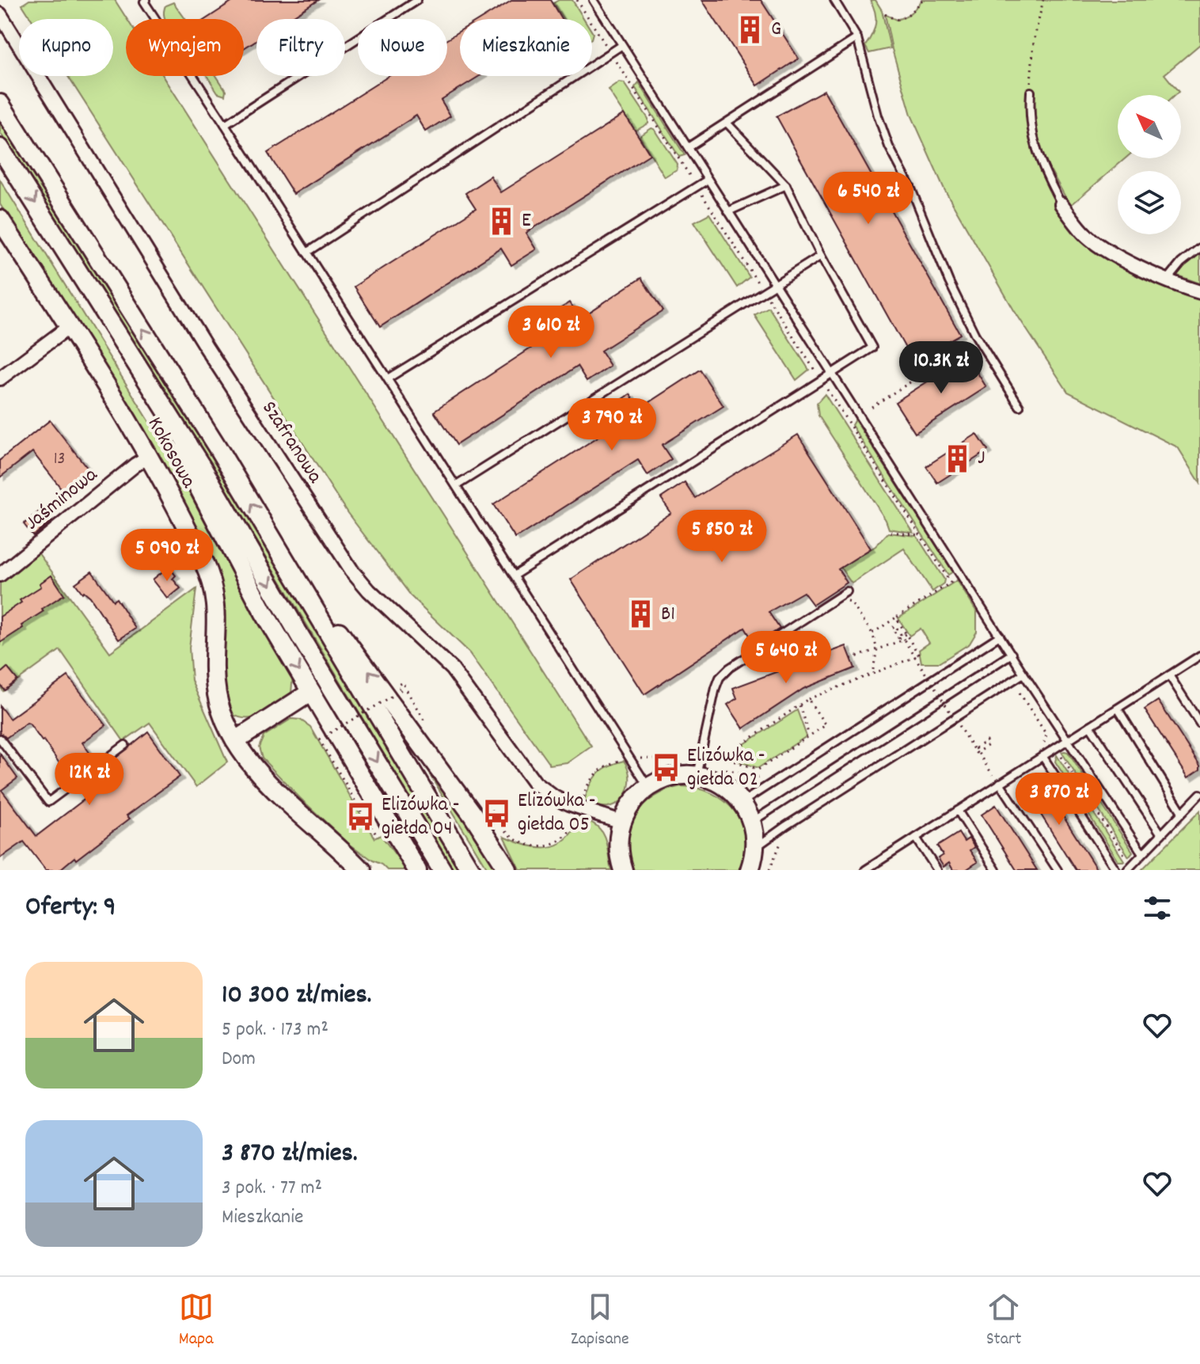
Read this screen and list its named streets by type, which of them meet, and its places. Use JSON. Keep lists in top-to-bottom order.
{
  "streets": {
    "main road": ["Kokosowa"],
    "street": ["Szafranowa", "Jaśminowa"]
  },
  "crossings": [
    ["Kokosowa", "Jaśminowa"]
  ],
  "places": {
    "building": [
      "G",
      "E",
      "J",
      "B1"
    ],
    "bus stop": ["Elizówka - giełda 02", "Elizówka - giełda 05", "Elizówka - giełda 04"]
  },
  "house_numbers": ["13"],
  "north": "top left",
  "page": {
    "chip": [
      "Kupno",
      "Wynajem",
      "Filtry",
      "Nowe",
      "Mieszkanie"
    ],
    "price": [
      "6 540 zł",
      "3 610 zł",
      "10.3K zł",
      "3 790 zł",
      "5 850 zł",
      "5 090 zł",
      "5 640 zł",
      "12K zł",
      "3 870 zł"
    ],
    "heading": "Oferty: 9",
    "list": [
      {
        "name": "10 300 zł/mies.",
        "note": "5 pok. · 173 m² · Dom"
      },
      {
        "name": "3 870 zł/mies.",
        "note": "3 pok. · 77 m² · Mieszkanie"
      }
    ],
    "tabs": ["Mapa", "Zapisane", "Start"]
  }
}
